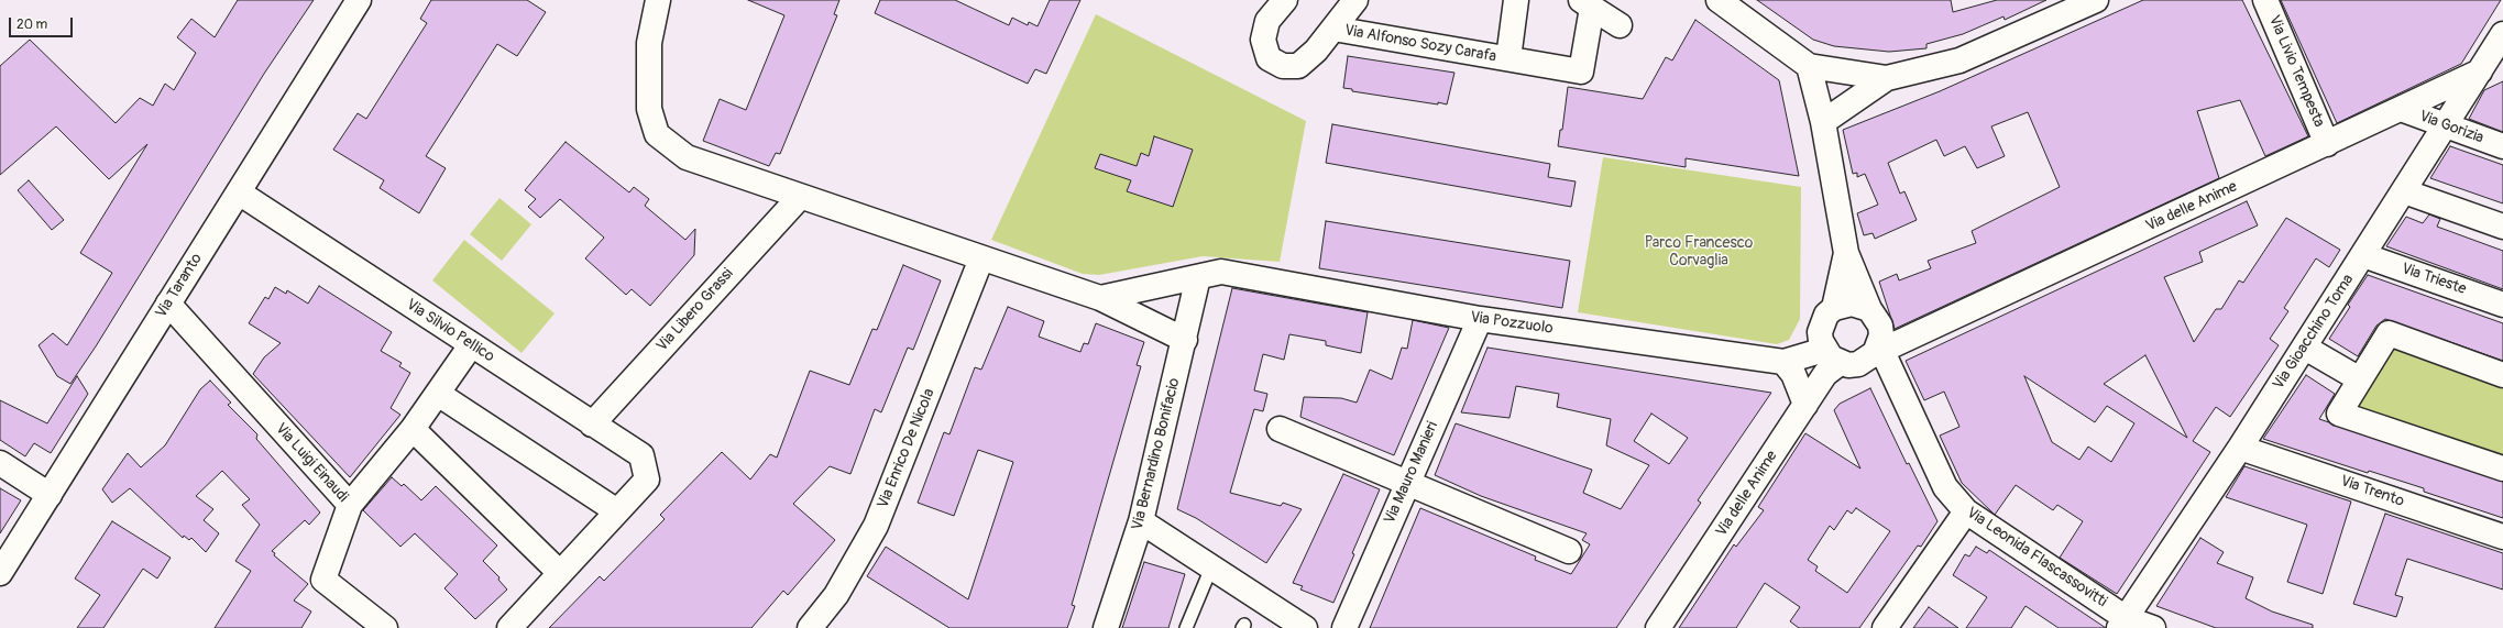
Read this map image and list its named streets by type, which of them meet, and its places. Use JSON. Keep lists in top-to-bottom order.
{
  "streets": {
    "street": [
      "Via Alfonso Sozy Carafa",
      "Via Livio Tempesta",
      "Via Gorizia",
      "Via delle Anime",
      "Via Trieste",
      "Via Taranto",
      "Via Libero Grassi",
      "Via Pozzuolo",
      "Via Silvio Pellico",
      "Via Gioacchino Toma",
      "Via Enrico De Nicola",
      "Via Bernardino Bonifacio",
      "Via Luigi Einaudi",
      "Via Mauro Manieri",
      "Via Trento",
      "Via Leonida Flascassovitti"
    ]
  },
  "crossings": [
    ["Via Livio Tempesta", "Via delle Anime"],
    ["Via Gorizia", "Via delle Anime"],
    ["Via Gorizia", "Via Gioacchino Toma"],
    ["Via delle Anime", "Via Pozzuolo"],
    ["Via delle Anime", "Via Gioacchino Toma"],
    ["Via delle Anime", "Via Leonida Flascassovitti"],
    ["Via Trieste", "Via Gioacchino Toma"],
    ["Via Taranto", "Via Silvio Pellico"],
    ["Via Taranto", "Via Luigi Einaudi"],
    ["Via Libero Grassi", "Via Silvio Pellico"],
    ["Via Pozzuolo", "Via Bernardino Bonifacio"],
    ["Via Pozzuolo", "Via Mauro Manieri"],
    ["Via Pozzuolo", "Via Leonida Flascassovitti"],
    ["Via Gioacchino Toma", "Via Trento"],
    ["Via Gioacchino Toma", "Via Leonida Flascassovitti"]
  ],
  "parks": ["Parco Francesco Corvaglia"],
  "scale_bar": "20 m"
}
